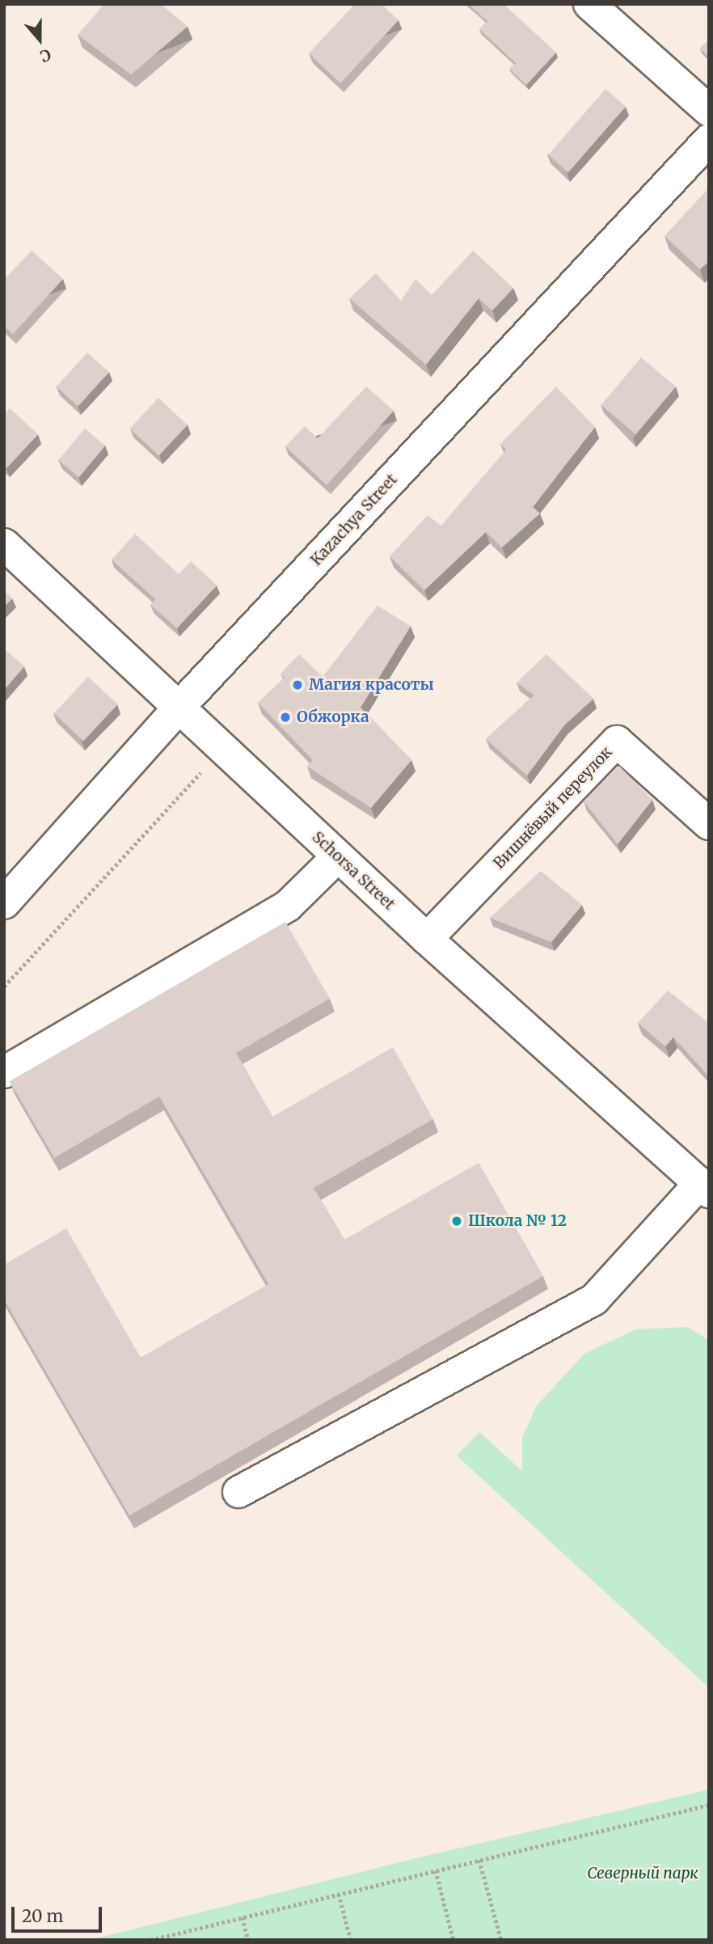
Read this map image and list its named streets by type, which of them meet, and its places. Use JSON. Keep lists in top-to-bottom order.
{
  "streets": {
    "street": ["Kazachya Street", "Вишнёвый переулок", "Schorsa Street"]
  },
  "crossings": [
    ["Kazachya Street", "Schorsa Street"],
    ["Вишнёвый переулок", "Schorsa Street"]
  ],
  "parks": ["Северный парк"],
  "places": ["Магия красоты", "Обжорка", "Школа № 12"],
  "scale_bar": "20 m",
  "north": "bottom"
}
